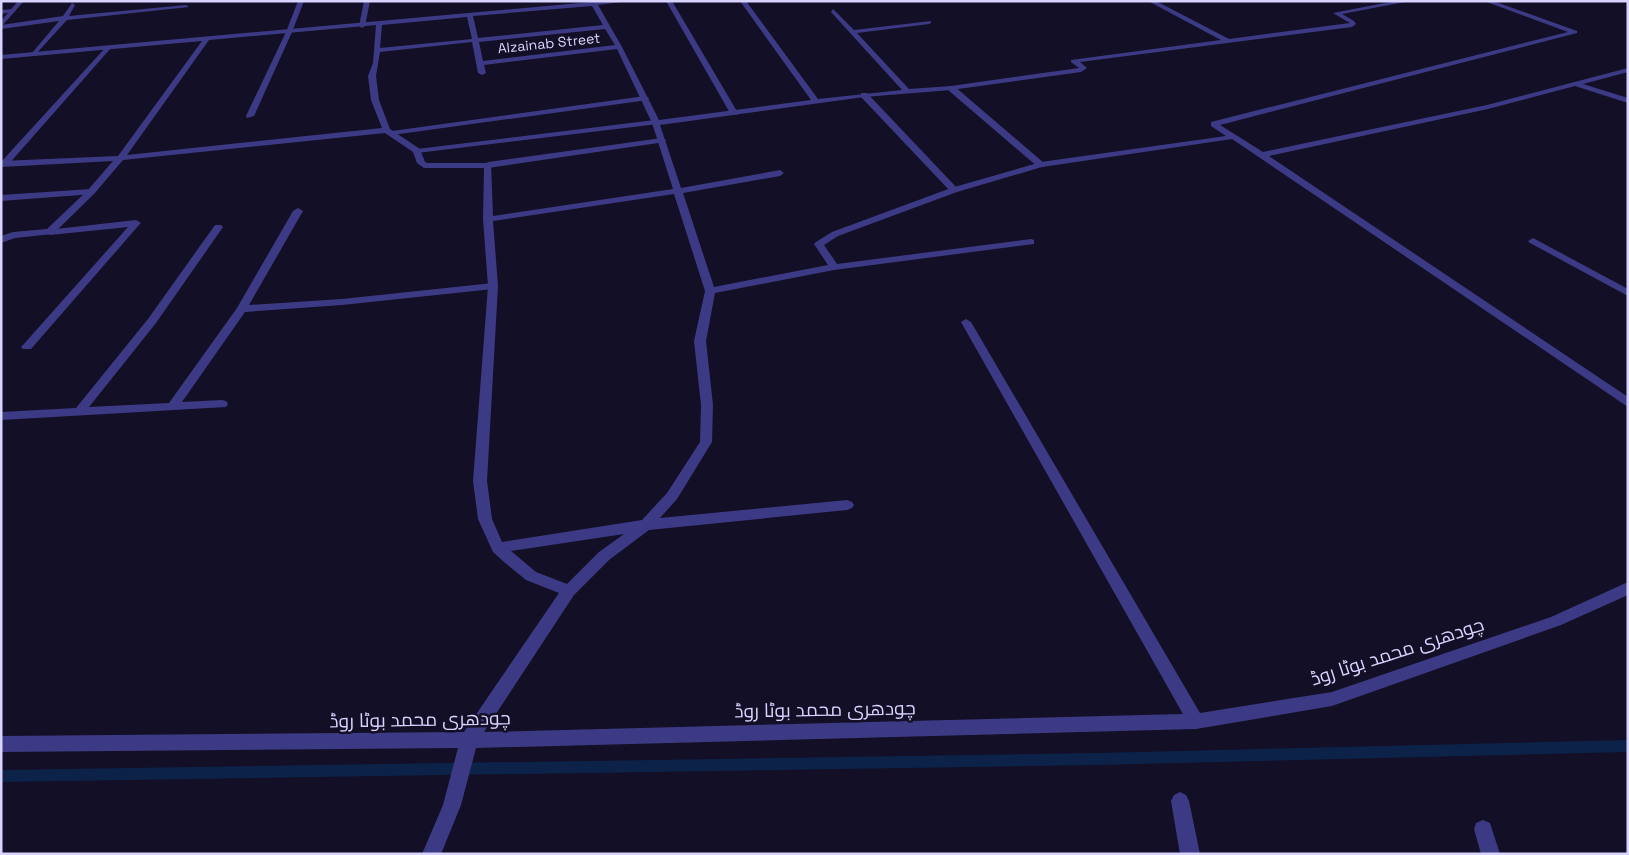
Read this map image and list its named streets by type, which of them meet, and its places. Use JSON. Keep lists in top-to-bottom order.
{
  "streets": {
    "street": ["Alzainab Street", "چودھری محمد بوٹا روڈ"]
  }
}
